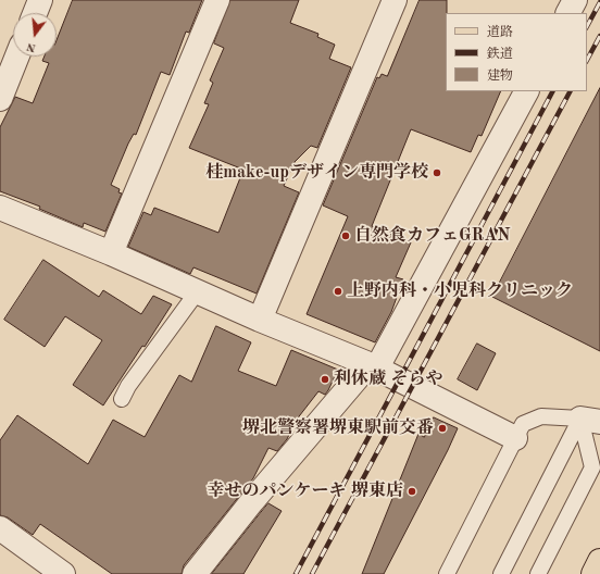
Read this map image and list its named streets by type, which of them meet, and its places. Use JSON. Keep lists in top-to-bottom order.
{
  "places": [
    "桂make-upデザイン専門学校",
    "自然食カフェGRAN",
    "上野内科・小児科クリニック",
    "利休蔵 そらや",
    "堺北警察署堺東駅前交番",
    "幸せのパンケーキ 堺東店"
  ],
  "legend": ["道路", "鉄道", "建物"],
  "north": "bottom"
}
